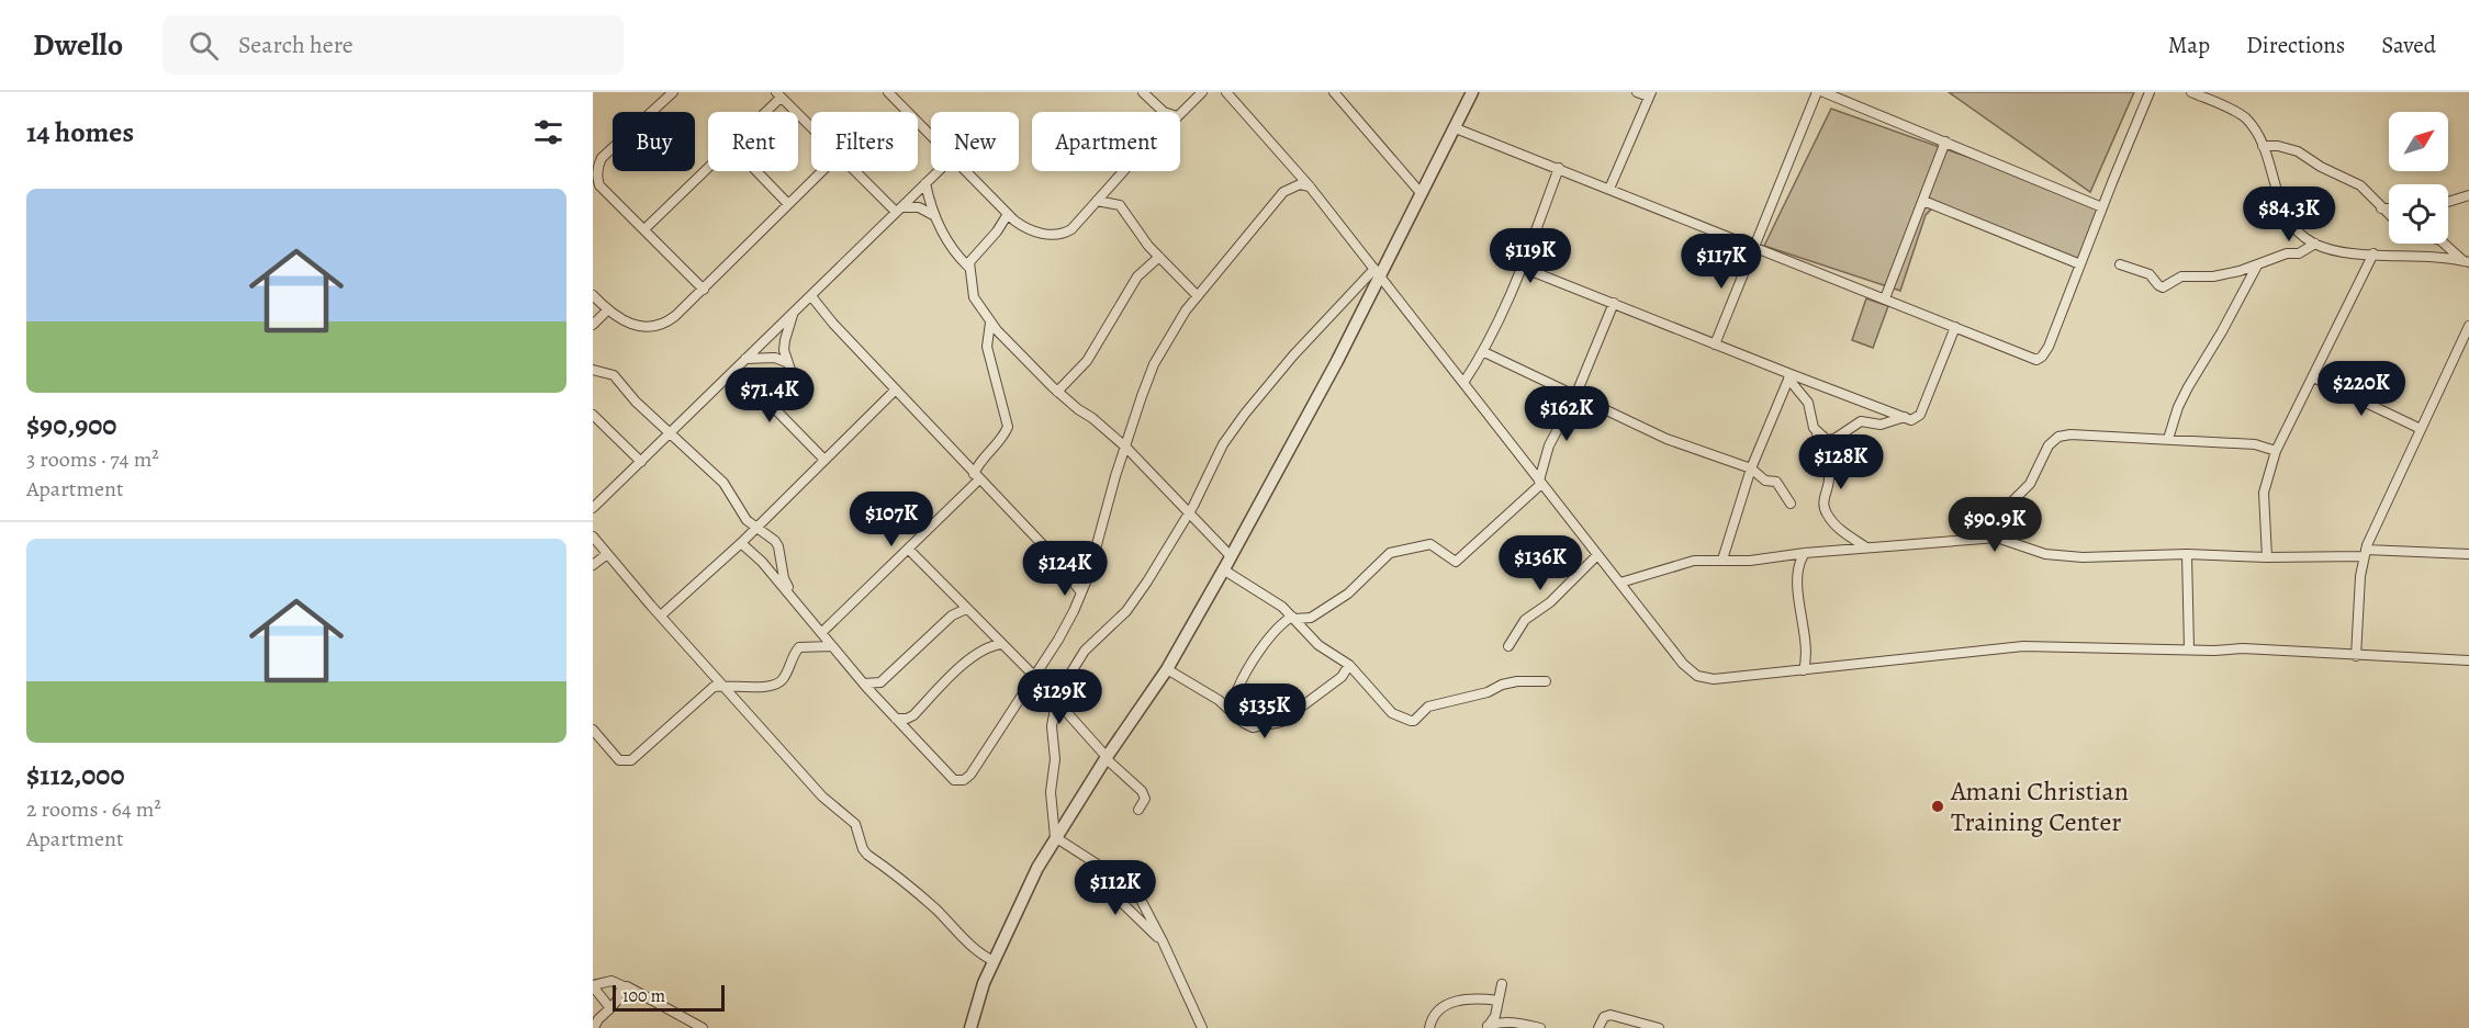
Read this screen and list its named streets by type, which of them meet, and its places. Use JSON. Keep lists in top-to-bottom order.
{
  "places": ["Amani Christian Training Center"],
  "scale_bar": "100 m",
  "north": "top right",
  "page": {
    "header": "Dwello",
    "search": "Search here",
    "nav": ["Map", "Directions", "Saved"],
    "heading": "14 homes",
    "chip": [
      "Buy",
      "Rent",
      "Filters",
      "New",
      "Apartment"
    ],
    "list": [
      {
        "name": "$90,900",
        "note": "3 rooms · 74 m² · Apartment"
      },
      {
        "name": "$112,000",
        "note": "2 rooms · 64 m² · Apartment"
      }
    ],
    "price": [
      "$84.3K",
      "$119K",
      "$117K",
      "$220K",
      "$71.4K",
      "$162K",
      "$128K",
      "$107K",
      "$90.9K",
      "$136K",
      "$124K",
      "$129K",
      "$135K",
      "$112K"
    ],
    "scale": "100 m"
  }
}
